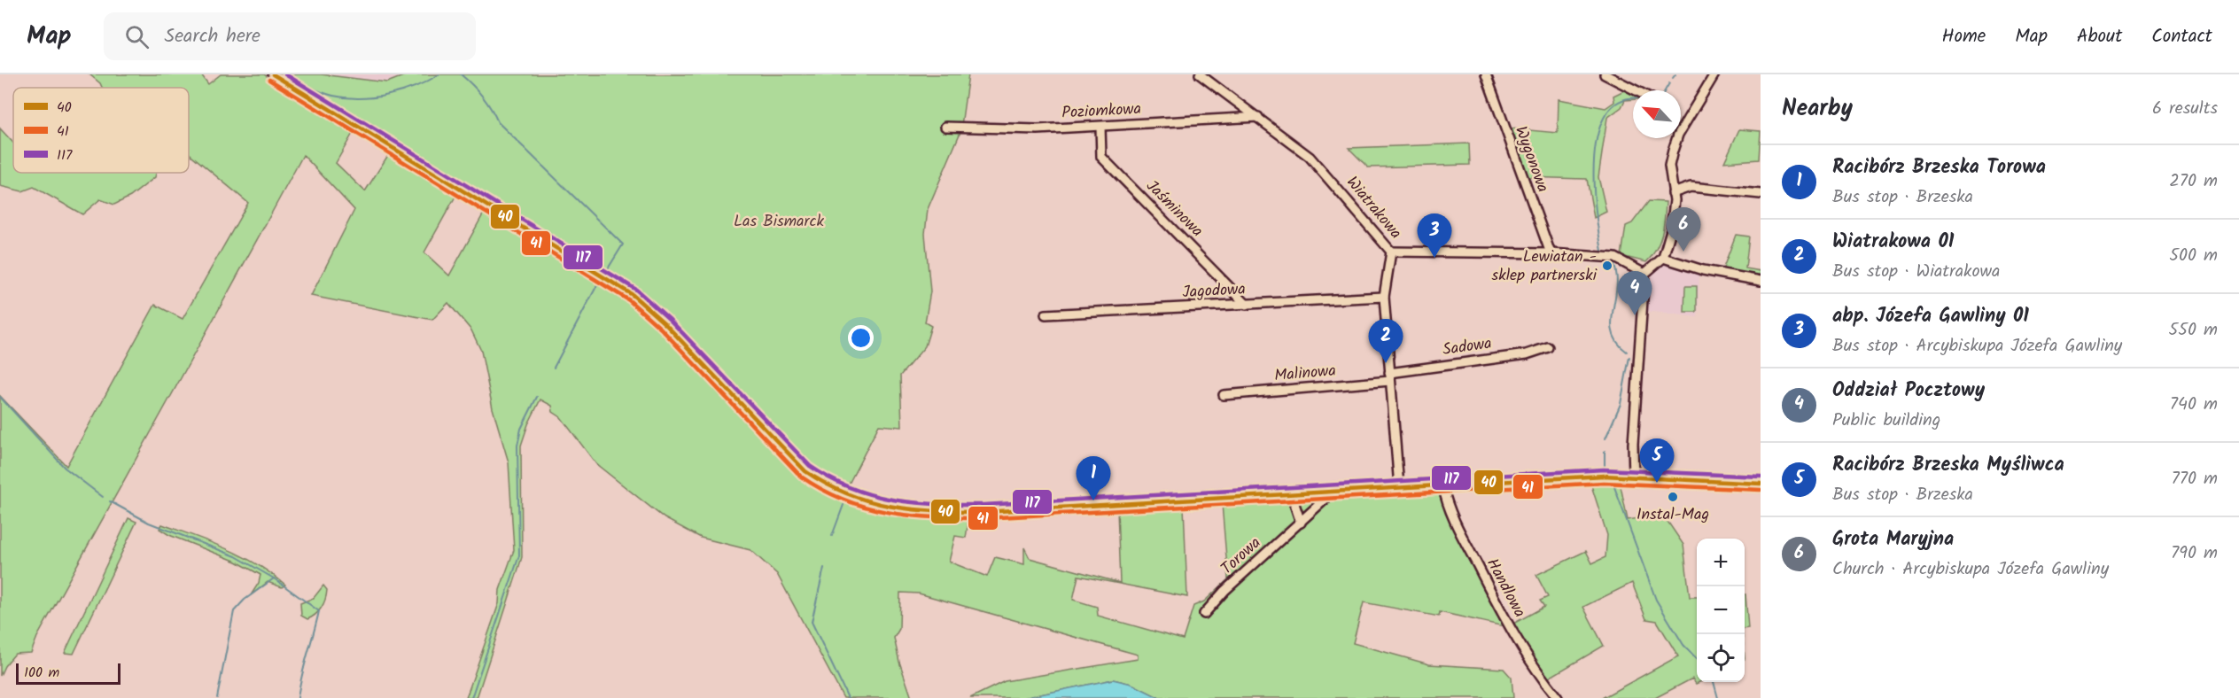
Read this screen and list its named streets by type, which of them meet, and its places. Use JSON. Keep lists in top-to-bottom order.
{
  "streets": {
    "street": [
      "Poziomkowa",
      "Wygonowa",
      "Wiatrakowa",
      "Jaśminowa",
      "Jagodowa",
      "Sadowa",
      "Malinowa",
      "Torowa",
      "Handlowa"
    ]
  },
  "crossings": [
    ["Poziomkowa", "Wiatrakowa"],
    ["Poziomkowa", "Jaśminowa"],
    ["Wiatrakowa", "Jagodowa"],
    ["Wiatrakowa", "Sadowa"],
    ["Wiatrakowa", "Malinowa"],
    ["Jaśminowa", "Jagodowa"],
    ["Sadowa", "Malinowa"]
  ],
  "parks": ["Las Bismarck"],
  "places": ["Lewiatan - sklep partnerski", "Instal-Mag"],
  "lines": ["transit line 40", "transit line 117", "transit line 41"],
  "legend": ["40", "41", "117"],
  "scale_bar": "100 m",
  "north": "top left",
  "page": {
    "header": "Map",
    "search": "Search here",
    "nav": [
      "Home",
      "Map",
      "About",
      "Contact"
    ],
    "heading": ["Nearby", "6 results"],
    "list": [
      {
        "mark": "1",
        "name": "Racibórz Brzeska Torowa",
        "note": "Bus stop · Brzeska",
        "value": "270 m"
      },
      {
        "mark": "2",
        "name": "Wiatrakowa 01",
        "note": "Bus stop · Wiatrakowa",
        "value": "500 m"
      },
      {
        "mark": "3",
        "name": "abp. Józefa Gawliny 01",
        "note": "Bus stop · Arcybiskupa Józefa Gawliny",
        "value": "550 m"
      },
      {
        "mark": "4",
        "name": "Oddział Pocztowy",
        "note": "Public building",
        "value": "740 m"
      },
      {
        "mark": "5",
        "name": "Racibórz Brzeska Myśliwca",
        "note": "Bus stop · Brzeska",
        "value": "770 m"
      },
      {
        "mark": "6",
        "name": "Grota Maryjna",
        "note": "Church · Arcybiskupa Józefa Gawliny",
        "value": "790 m"
      }
    ],
    "pins": [
      "6",
      "3",
      "4",
      "2",
      "5",
      "1"
    ],
    "map_buttons": ["+", "−"],
    "scale": "100 m"
  }
}
